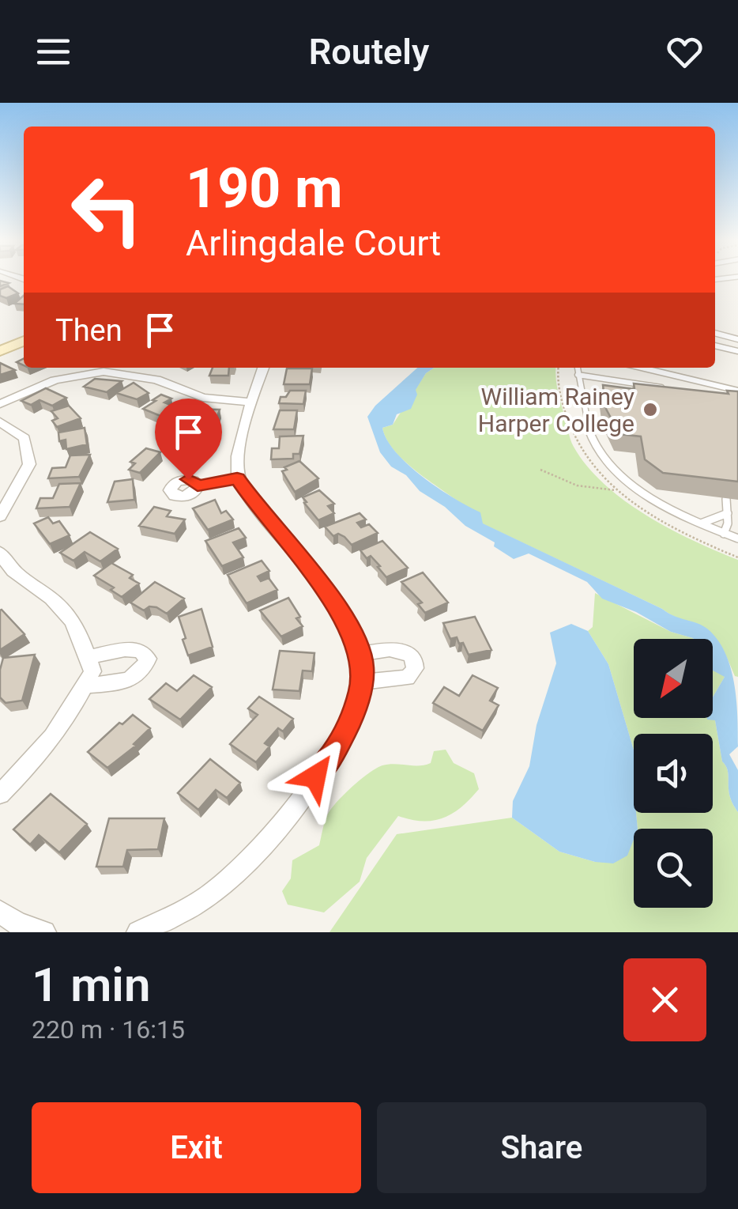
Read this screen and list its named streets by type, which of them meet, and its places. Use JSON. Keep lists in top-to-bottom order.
{
  "places": ["William Rainey Harper College"],
  "north": "bottom left",
  "page": {
    "header": "Routely",
    "turn": ["190 m", "Arlingdale Court"],
    "then": "Then",
    "heading": ["1 min", "220 m · 16:15"],
    "buttons": ["Exit", "Share"]
  }
}
